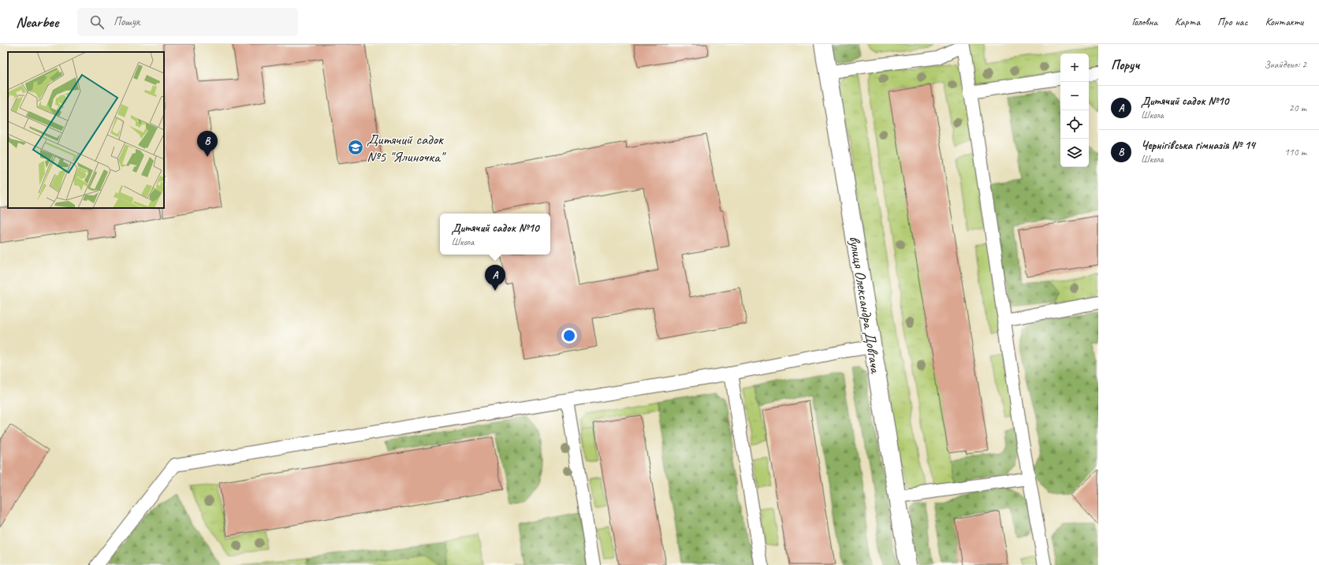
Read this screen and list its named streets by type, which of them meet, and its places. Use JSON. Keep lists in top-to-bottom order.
{
  "streets": {
    "street": ["вулиця Олександра Довгача"]
  },
  "places": {
    "school or university": ["Дитячий садок №5 \"Ялиночка\""]
  },
  "page": {
    "header": "Nearbee",
    "search": "Пошук",
    "nav": [
      "Головна",
      "Карта",
      "Про нас",
      "Контакти"
    ],
    "heading": ["Поруч", "Знайдено: 2"],
    "map_buttons": ["+", "−"],
    "list": [
      {
        "mark": "A",
        "name": "Дитячий садок №10",
        "note": "Школа",
        "value": "20 m"
      },
      {
        "mark": "B",
        "name": "Чернігівська гімназія № 14",
        "note": "Школа",
        "value": "110 m"
      }
    ],
    "pins": ["B", "A"],
    "popup": ["Дитячий садок №10", "Школа"]
  }
}
